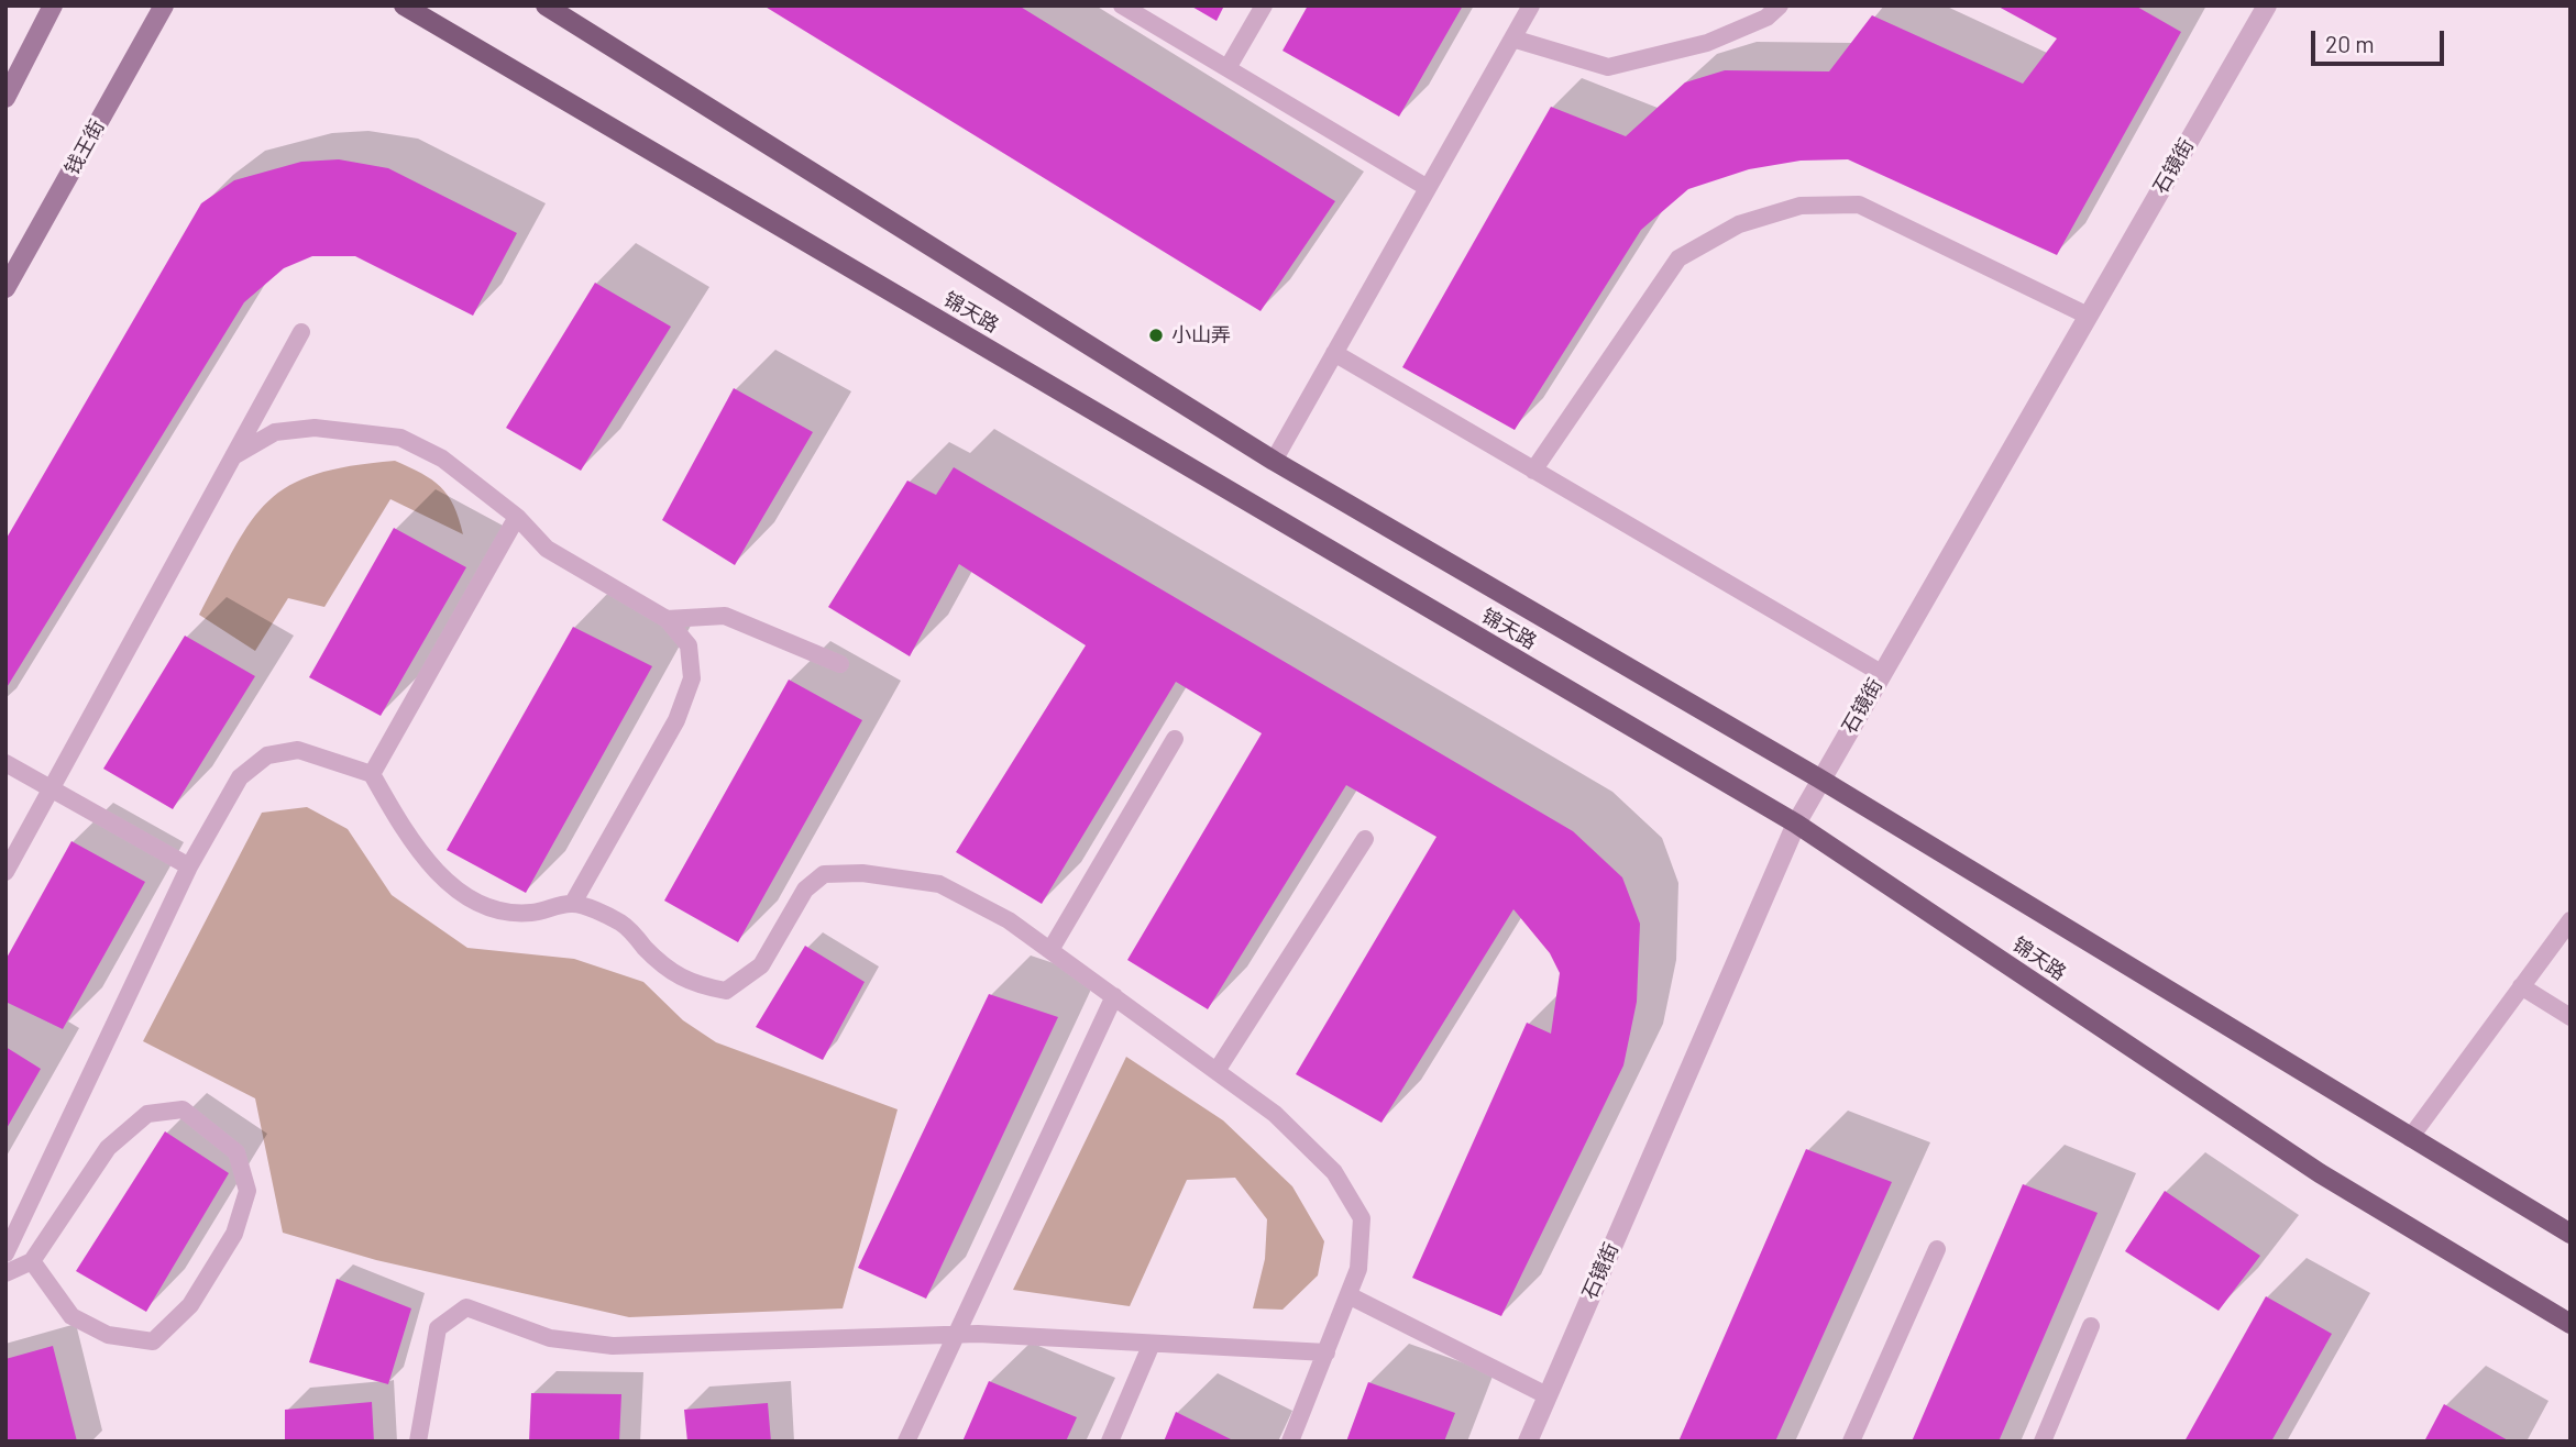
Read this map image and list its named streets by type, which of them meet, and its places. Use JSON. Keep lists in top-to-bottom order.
{
  "streets": {
    "main road": ["钱王街", "锦天路"],
    "street": ["石镜街"]
  },
  "crossings": [
    ["石镜街", "锦天路"]
  ],
  "places": ["小山弄"],
  "scale_bar": "20 m"
}
